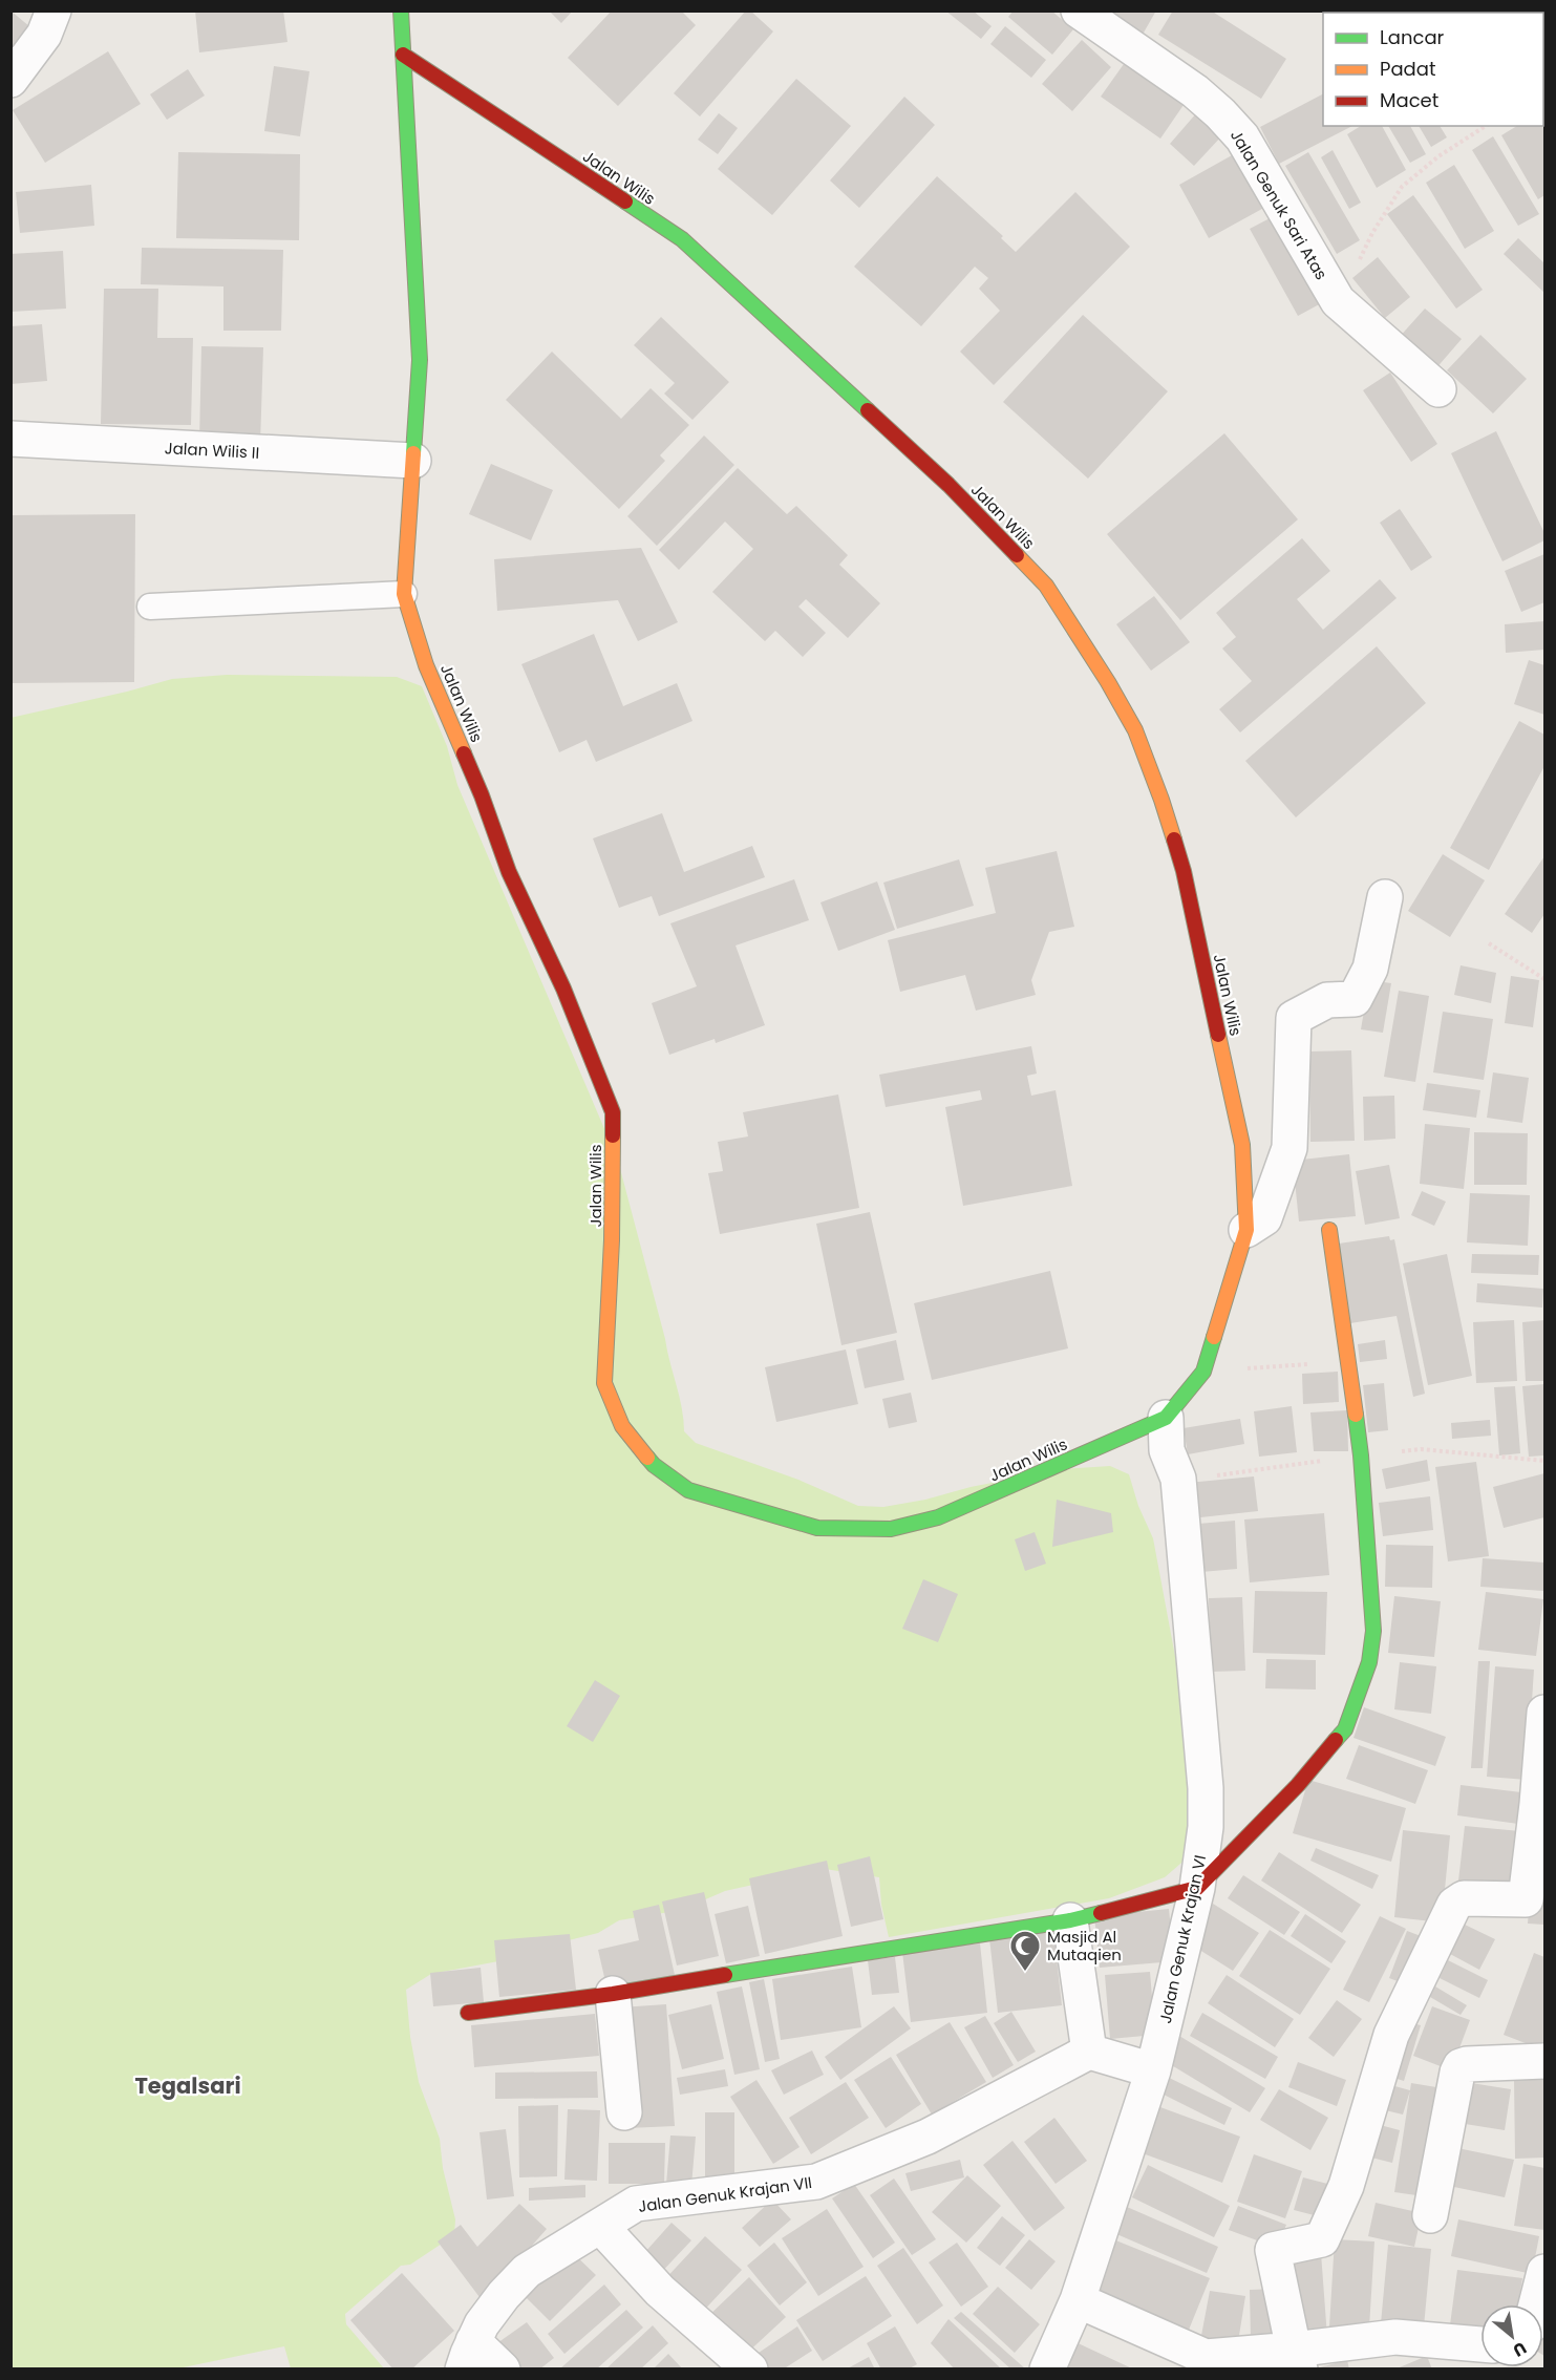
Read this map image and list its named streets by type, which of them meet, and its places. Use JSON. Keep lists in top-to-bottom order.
{
  "streets": {
    "street": [
      "Jalan Wilis",
      "Jalan Genuk Sari Atas",
      "Jalan Wilis II",
      "Jalan Genuk Krajan VI",
      "Jalan Genuk Krajan VII"
    ]
  },
  "crossings": [
    ["Jalan Wilis", "Jalan Wilis II"],
    ["Jalan Wilis", "Jalan Genuk Krajan VI"]
  ],
  "districts": ["Tegalsari"],
  "places": {
    "mosque": ["Masjid Al Mutaqien"]
  },
  "legend": ["Lancar", "Padat", "Macet"],
  "north": "bottom right"
}
